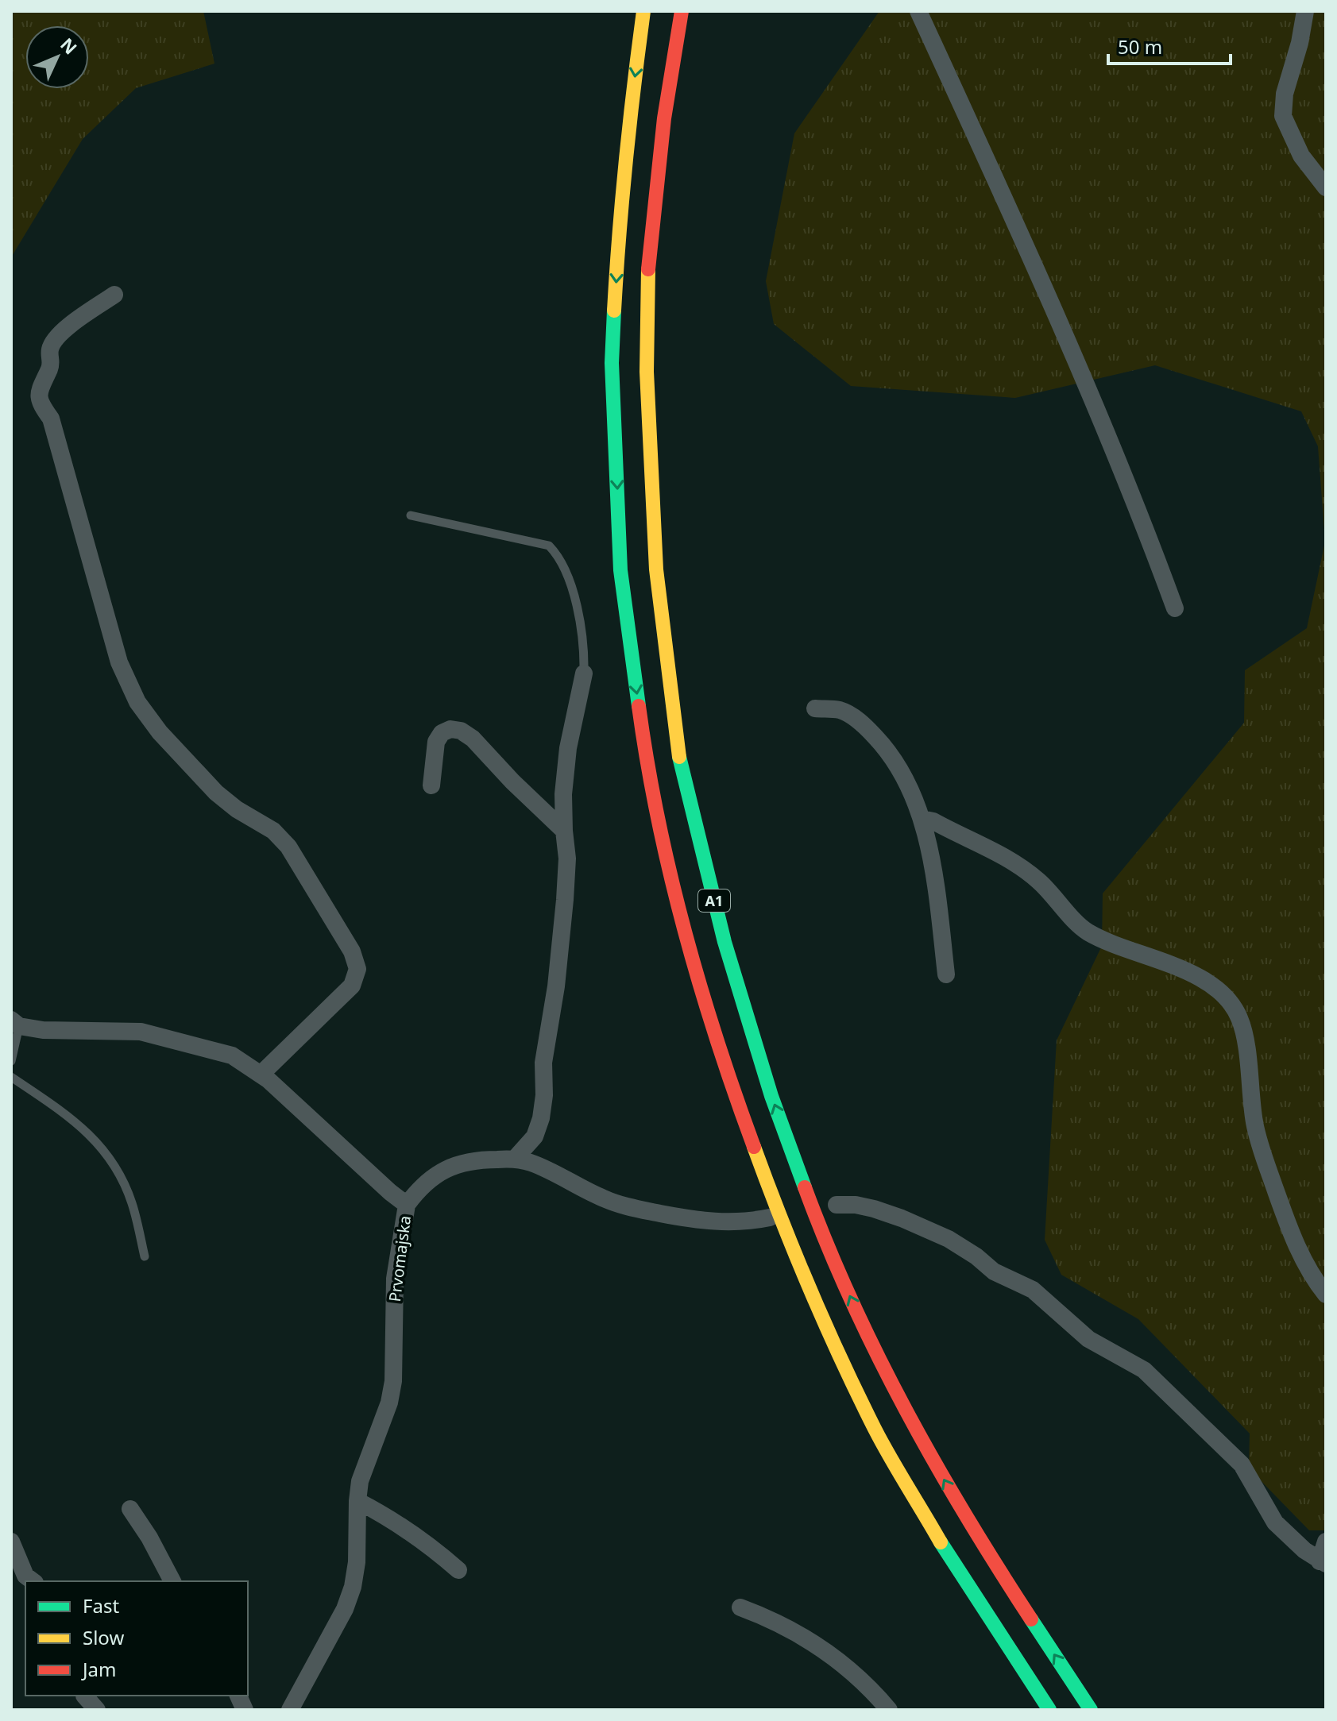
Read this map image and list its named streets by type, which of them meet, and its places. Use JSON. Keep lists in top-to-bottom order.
{
  "streets": {
    "highway": ["A1"],
    "street": ["Prvomajska"]
  },
  "legend": ["Fast", "Slow", "Jam"],
  "scale_bar": "50 m",
  "north": "top right"
}
